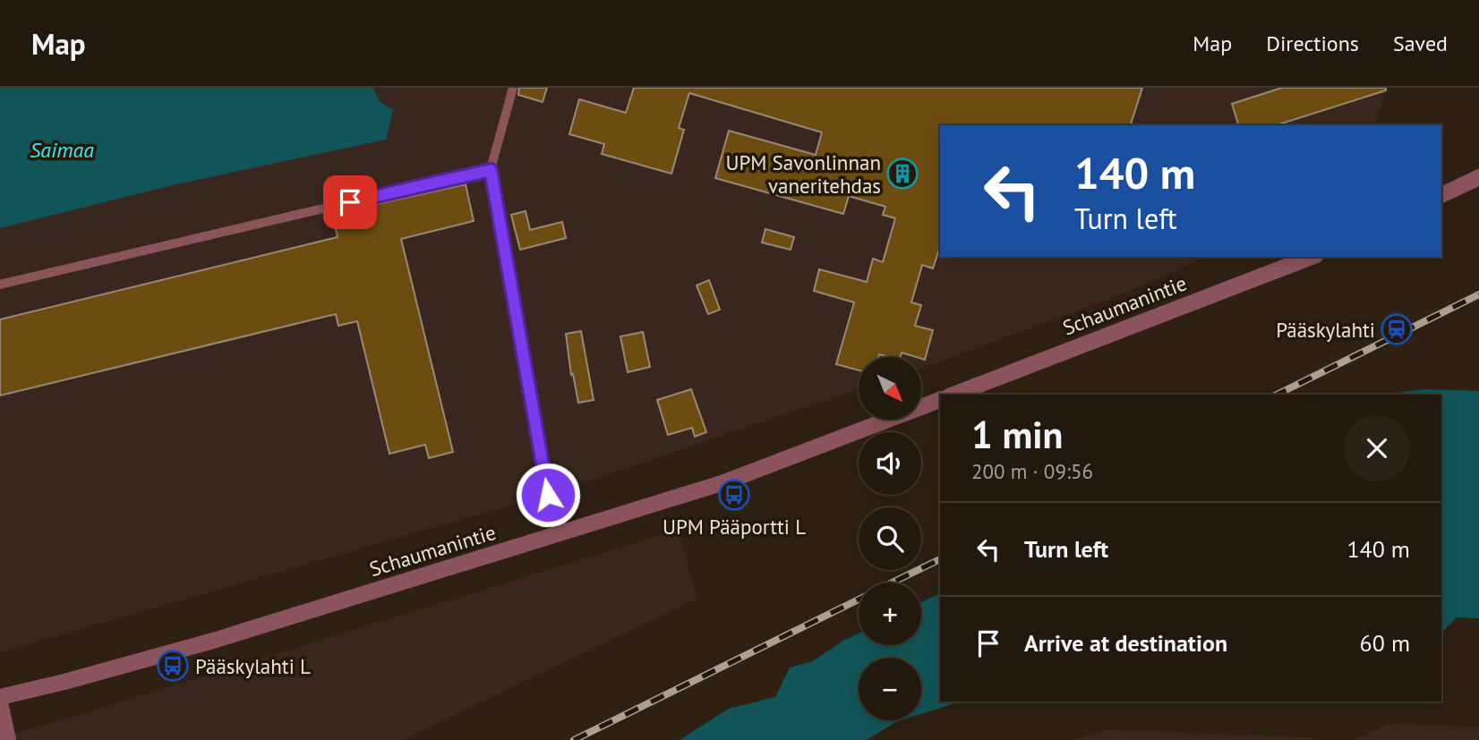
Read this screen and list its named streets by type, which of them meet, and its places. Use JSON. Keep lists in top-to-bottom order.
{
  "streets": {
    "street": ["Schaumanintie"]
  },
  "water": ["Saimaa"],
  "places": {
    "building": ["UPM Savonlinnan vaneritehdas"],
    "station": ["Pääskylahti"],
    "bus stop": ["UPM Pääportti L", "Pääskylahti L"]
  },
  "north": "bottom right",
  "page": {
    "header": "Map",
    "nav": ["Map", "Directions", "Saved"],
    "turn": ["140 m", "Turn left"],
    "map_buttons": ["+", "−"],
    "heading": ["1 min", "200 m · 09:56"],
    "list": [
      {
        "name": "Turn left",
        "value": "140 m"
      },
      {
        "name": "Arrive at destination",
        "value": "60 m"
      }
    ]
  }
}
